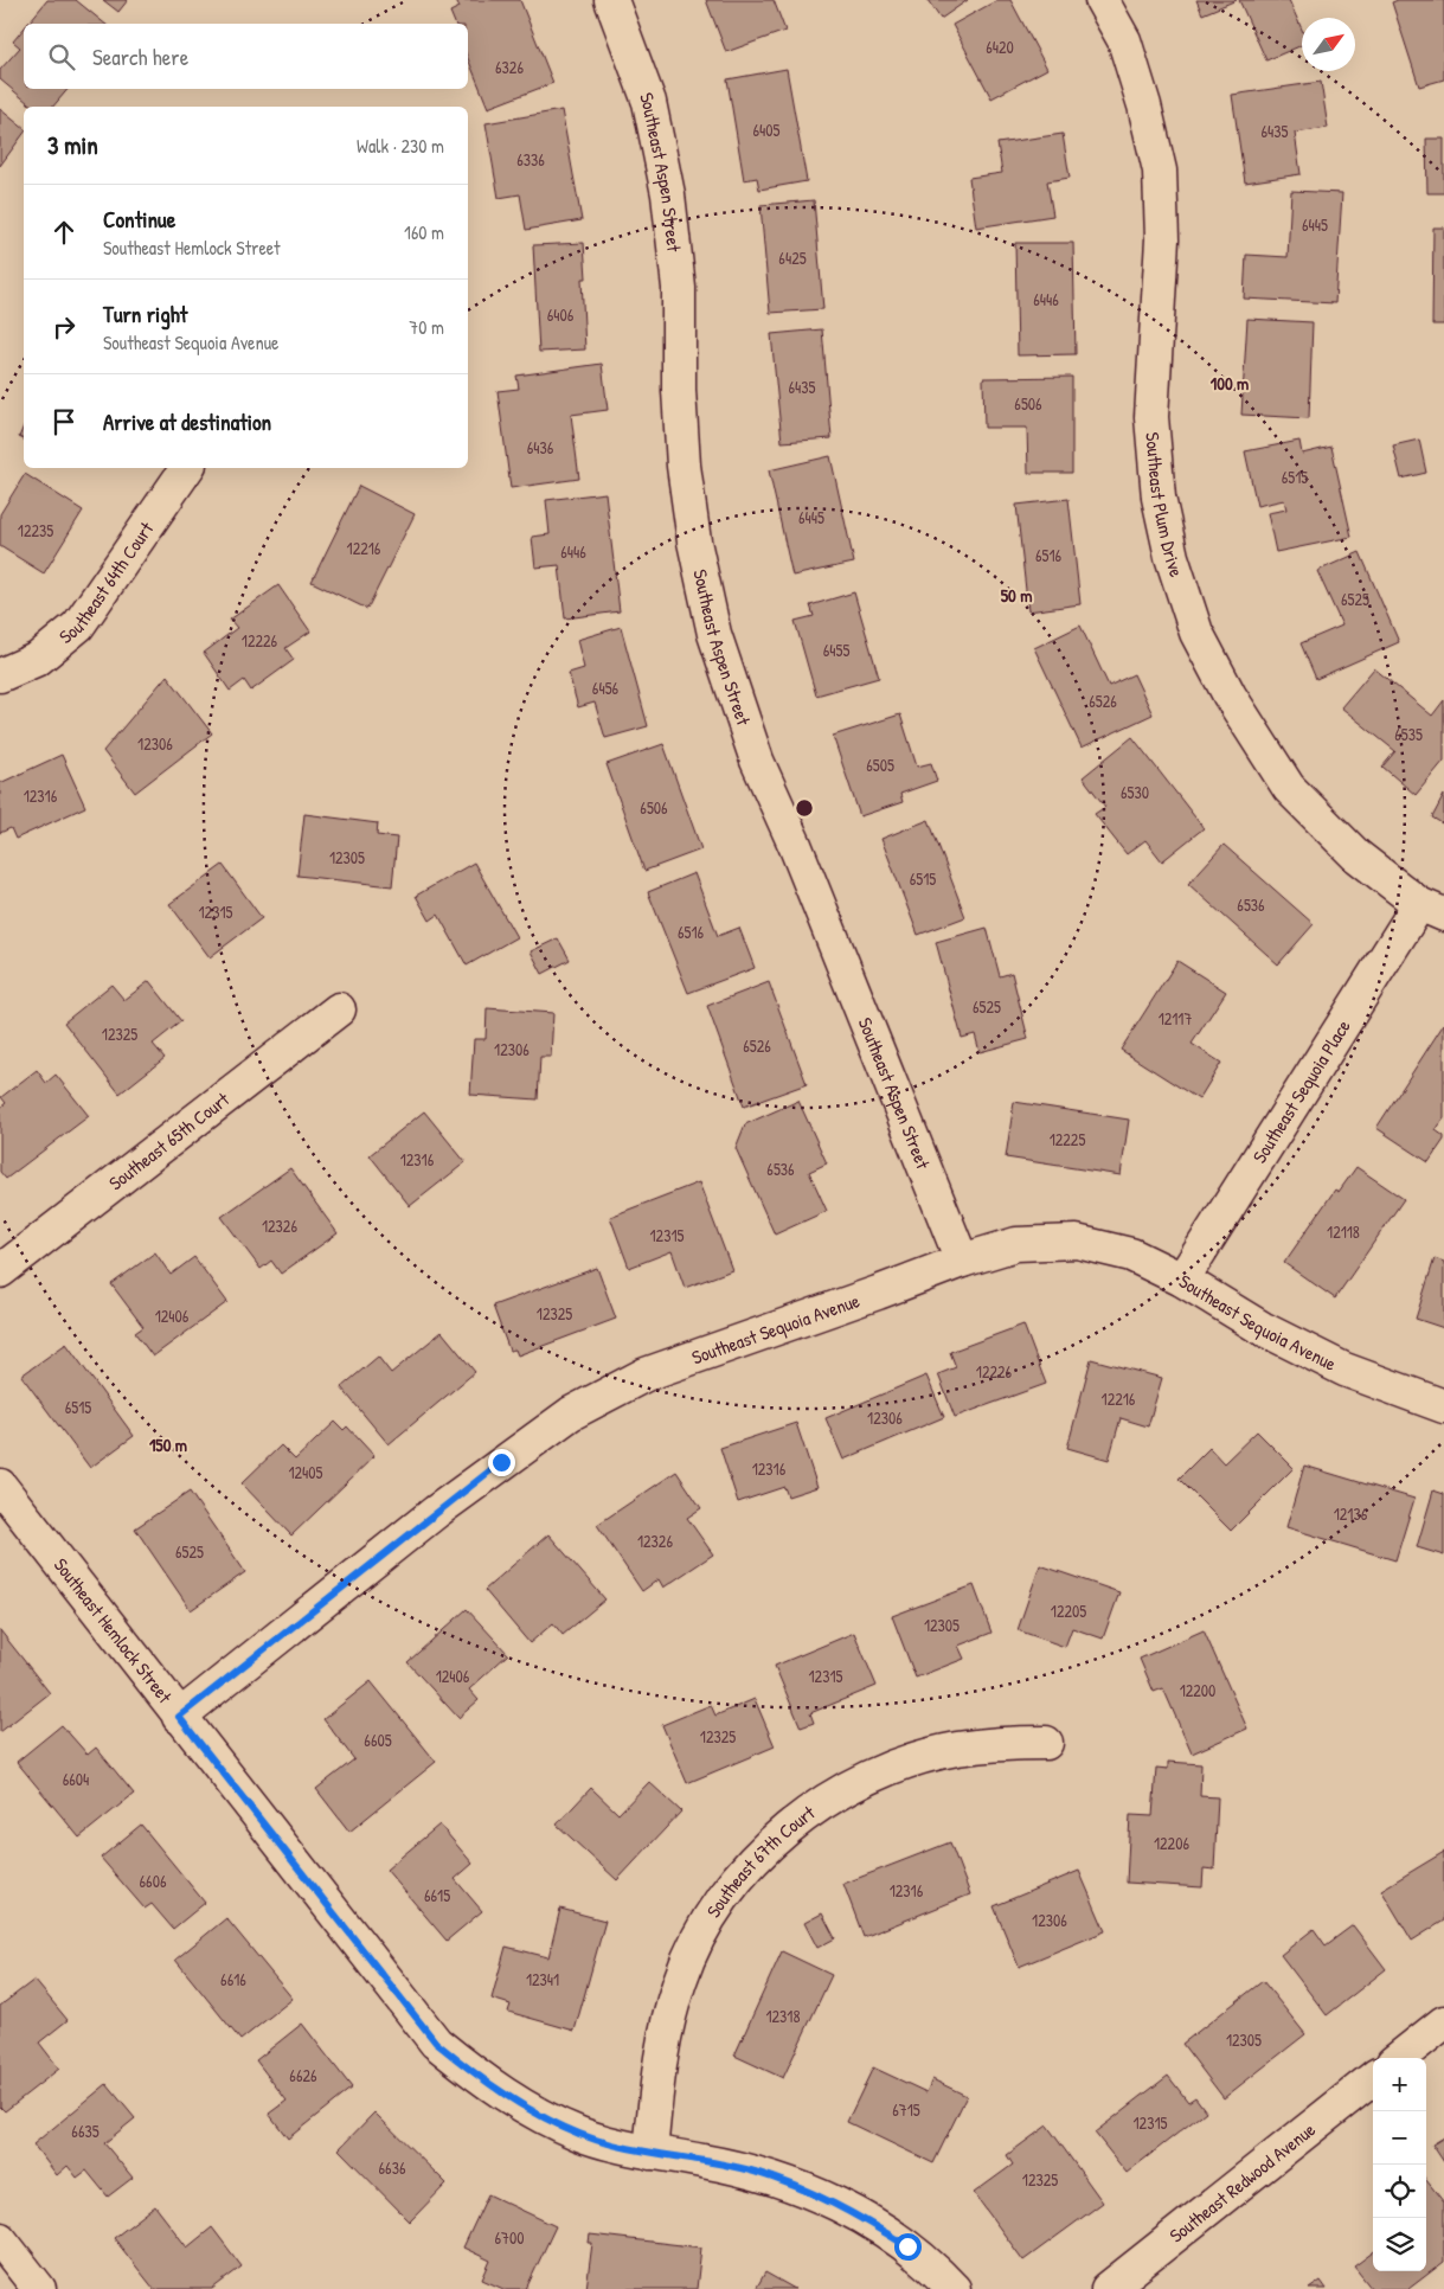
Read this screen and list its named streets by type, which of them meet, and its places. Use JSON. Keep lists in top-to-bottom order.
{
  "streets": {
    "street": [
      "Southeast Aspen Street",
      "Southeast Plum Drive",
      "Southeast 64th Court",
      "Southeast Sequoia Place",
      "Southeast 65th Court",
      "Southeast Sequoia Avenue",
      "Southeast Hemlock Street",
      "Southeast 67th Court",
      "Southeast Redwood Avenue"
    ]
  },
  "crossings": [
    ["Southeast Aspen Street", "Southeast Sequoia Avenue"],
    ["Southeast Plum Drive", "Southeast Sequoia Place"],
    ["Southeast Sequoia Place", "Southeast Sequoia Avenue"],
    ["Southeast Sequoia Avenue", "Southeast Hemlock Street"],
    ["Southeast Hemlock Street", "Southeast 67th Court"]
  ],
  "house_numbers": [
    "6420",
    "6326",
    "6405",
    "6435",
    "6336",
    "6445",
    "6425",
    "6446",
    "6406",
    "6435",
    "6506",
    "6436",
    "6515",
    "6445",
    "12235",
    "12216",
    "6446",
    "6516",
    "6525",
    "12226",
    "6455",
    "6456",
    "6526",
    "6535",
    "12306",
    "6505",
    "6530",
    "12316",
    "6506",
    "12305",
    "6515",
    "6536",
    "12315",
    "6516",
    "6525",
    "12117",
    "12325",
    "6526",
    "12306",
    "12225",
    "12316",
    "6536",
    "12326",
    "12118",
    "12315",
    "12325",
    "12406",
    "12226",
    "12216",
    "6515",
    "12306",
    "12316",
    "12405",
    "12136",
    "12326",
    "6525",
    "12205",
    "12305",
    "12406",
    "12315",
    "12200",
    "12325",
    "6605",
    "6604",
    "12206",
    "6606",
    "12316",
    "6615",
    "12306",
    "6616",
    "12341",
    "12318",
    "12305",
    "6626",
    "6715",
    "12315",
    "6635",
    "6636",
    "12325",
    "6700"
  ],
  "north": "top right",
  "page": {
    "search": "Search here",
    "heading": ["3 min", "Walk · 230 m"],
    "list": [
      ["Continue", "Southeast Hemlock Street", "160 m"],
      ["Turn right", "Southeast Sequoia Avenue", "70 m"],
      "Arrive at destination"
    ],
    "map_buttons": ["+", "−"]
  },
  "rings": ["100 m", "50 m", "150 m"]
}
